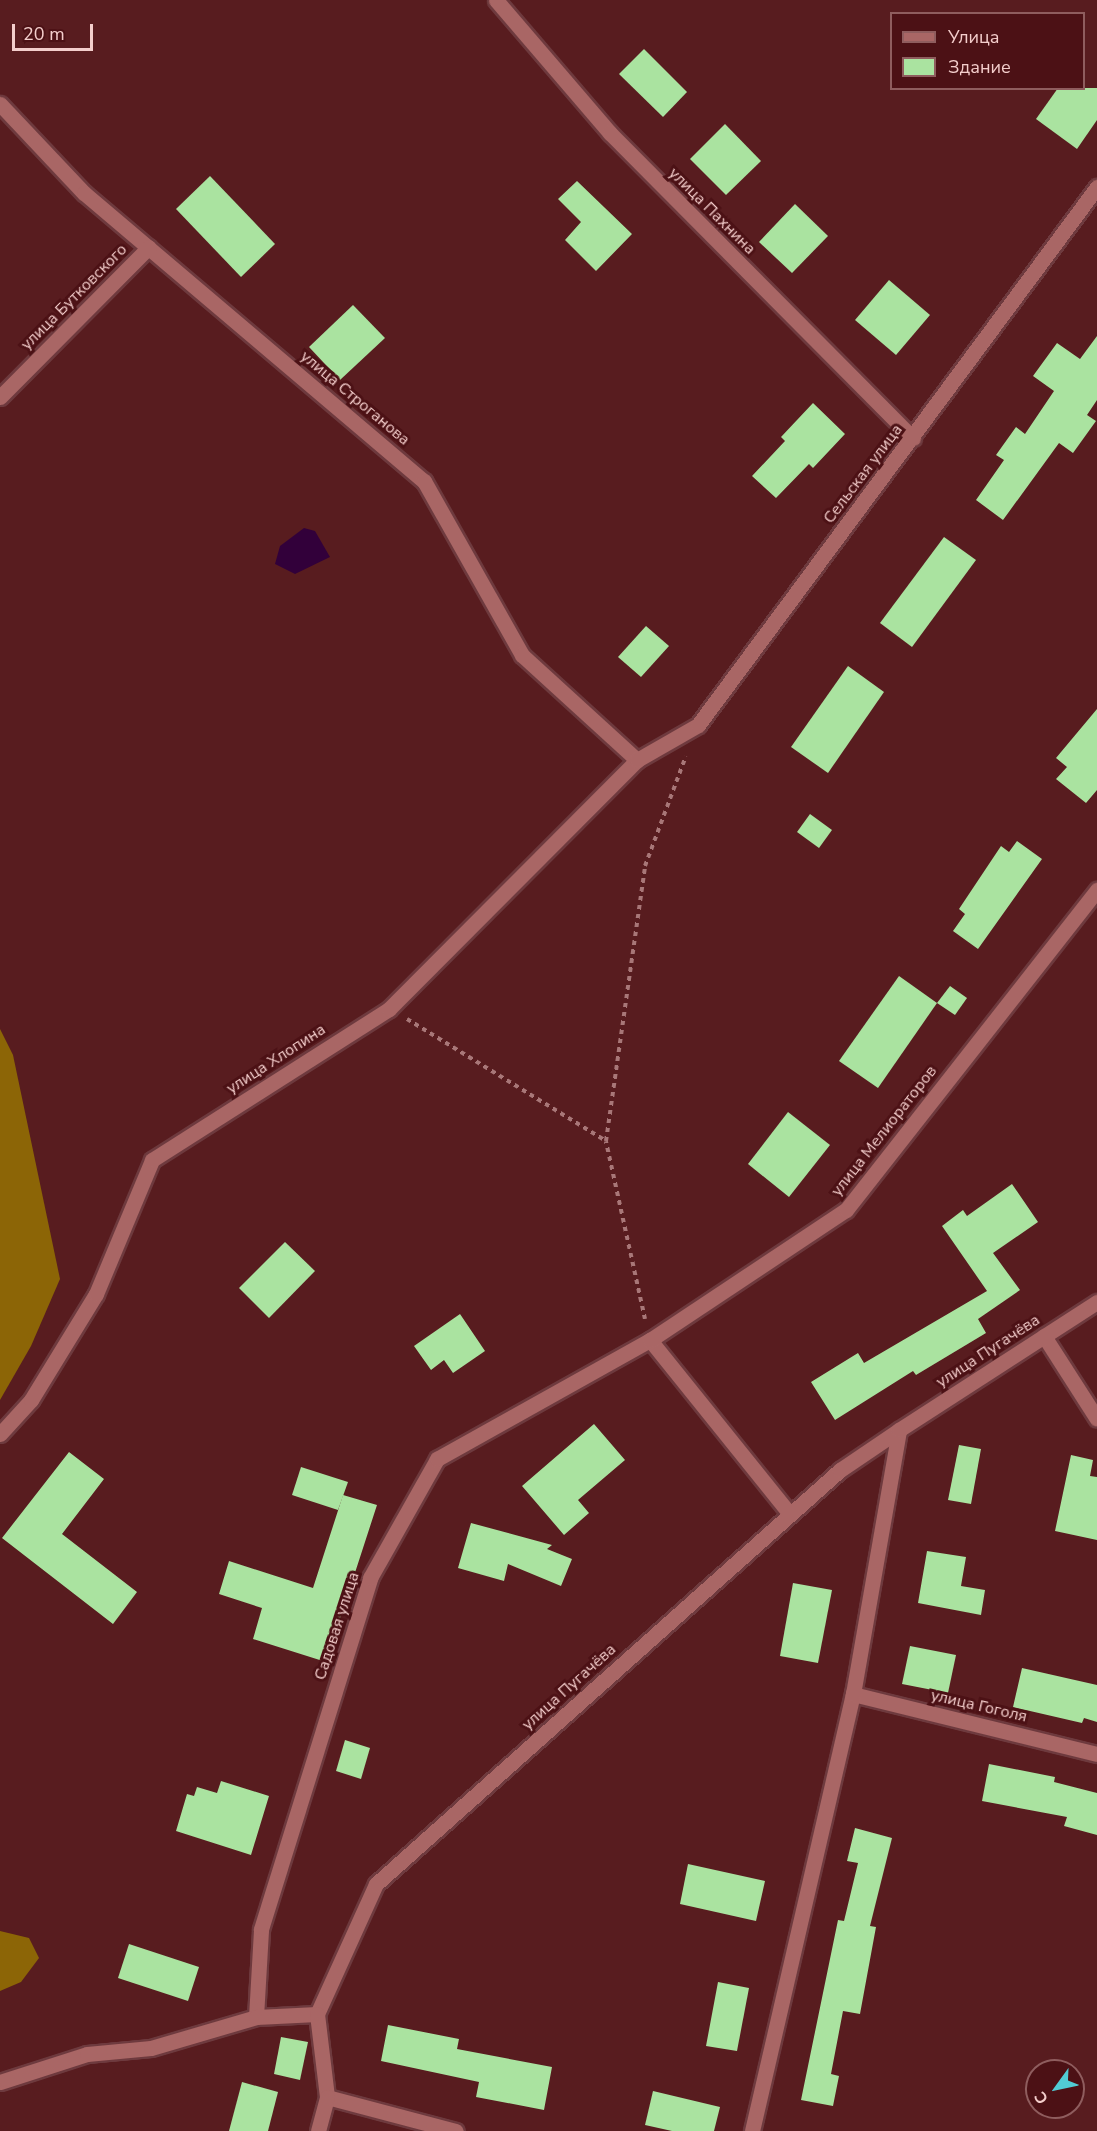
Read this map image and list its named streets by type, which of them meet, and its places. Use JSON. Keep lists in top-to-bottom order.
{
  "streets": {
    "street": [
      "улица Пахнина",
      "улица Бутковского",
      "улица Строганова",
      "Сельская улица",
      "улица Хлопина",
      "улица Мелиораторов",
      "улица Пугачёва",
      "Садовая улица",
      "улица Гоголя"
    ]
  },
  "crossings": [
    ["улица Пахнина", "Сельская улица"],
    ["улица Бутковского", "улица Строганова"],
    ["улица Строганова", "Сельская улица"],
    ["улица Строганова", "улица Хлопина"],
    ["Сельская улица", "улица Хлопина"],
    ["улица Мелиораторов", "Садовая улица"]
  ],
  "legend": ["Улица", "Здание"],
  "scale_bar": "20 m",
  "north": "bottom left"
}
